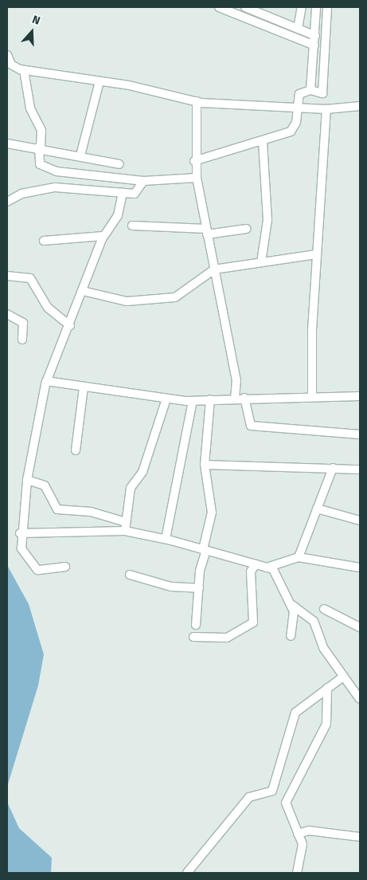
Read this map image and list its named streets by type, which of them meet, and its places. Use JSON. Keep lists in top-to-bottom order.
{
  "north": "top"
}
